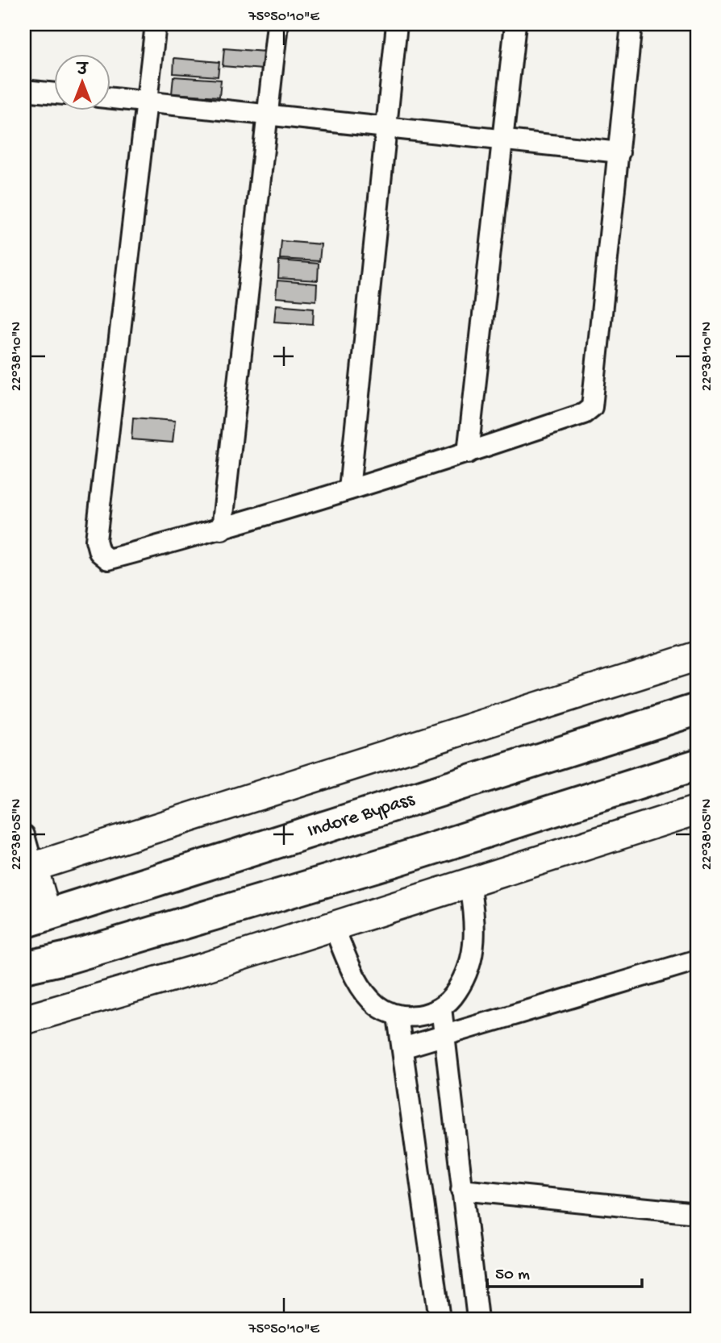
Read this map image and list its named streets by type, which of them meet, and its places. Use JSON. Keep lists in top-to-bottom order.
{
  "streets": {
    "highway": ["Indore Bypass"]
  },
  "scale_bar": "50 m",
  "north": "top",
  "coordinates": ["75°50'10\"E", "22°38'10\"N", "22°38'05\"N"]
}
